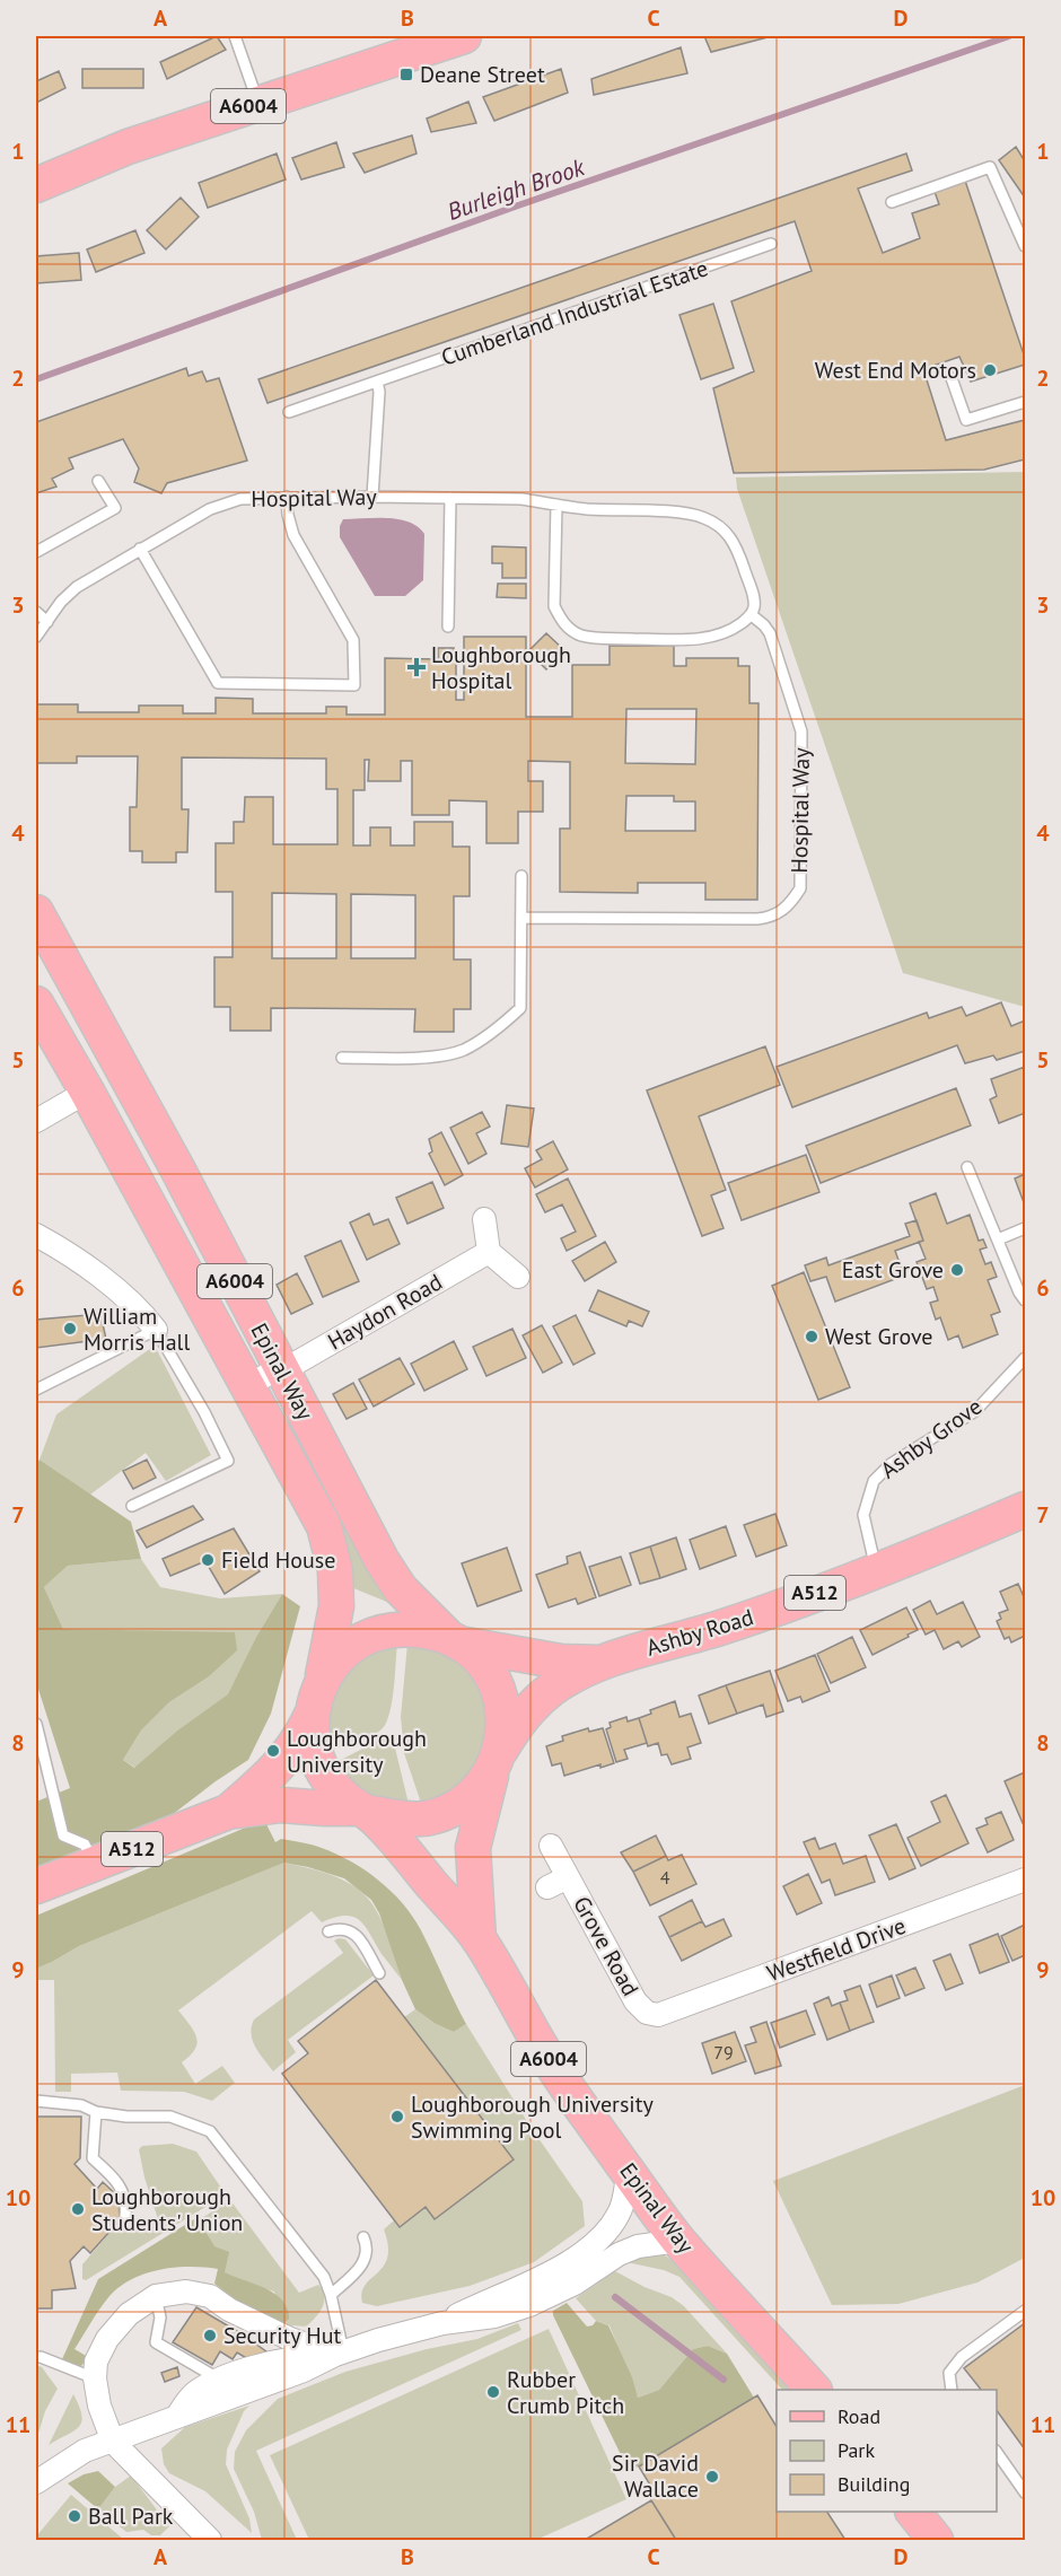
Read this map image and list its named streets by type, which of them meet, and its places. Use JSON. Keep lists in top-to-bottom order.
{
  "streets": {
    "main road": [
      "A6004",
      "Epinal Way",
      "A512",
      "Ashby Road"
    ],
    "street": ["Haydon Road", "Grove Road", "Westfield Drive"],
    "lane": ["Cumberland Industrial Estate", "Hospital Way", "Ashby Grove"]
  },
  "crossings": [
    ["Haydon Road", "Epinal Way"],
    ["Epinal Way", "Ashby Road"],
    ["Ashby Grove", "Ashby Road"],
    ["Grove Road", "Westfield Drive"]
  ],
  "water": ["Burleigh Brook"],
  "places": {
    "transit": ["Deane Street"],
    "other": [
      "West End Motors",
      "East Grove",
      "William Morris Hall",
      "West Grove",
      "Field House",
      "Loughborough University",
      "Loughborough University Swimming Pool",
      "Loughborough Students' Union",
      "Security Hut",
      "Rubber Crumb Pitch",
      "Sir David Wallace",
      "Ball Park"
    ],
    "health": ["Loughborough Hospital"]
  },
  "house_numbers": ["4", "79"],
  "legend": ["Road", "Park", "Building"],
  "grid": {
    "columns": [
      "A",
      "B",
      "C",
      "D"
    ],
    "rows": [
      "1",
      "2",
      "3",
      "4",
      "5",
      "6",
      "7",
      "8",
      "9",
      "10",
      "11"
    ]
  }
}
